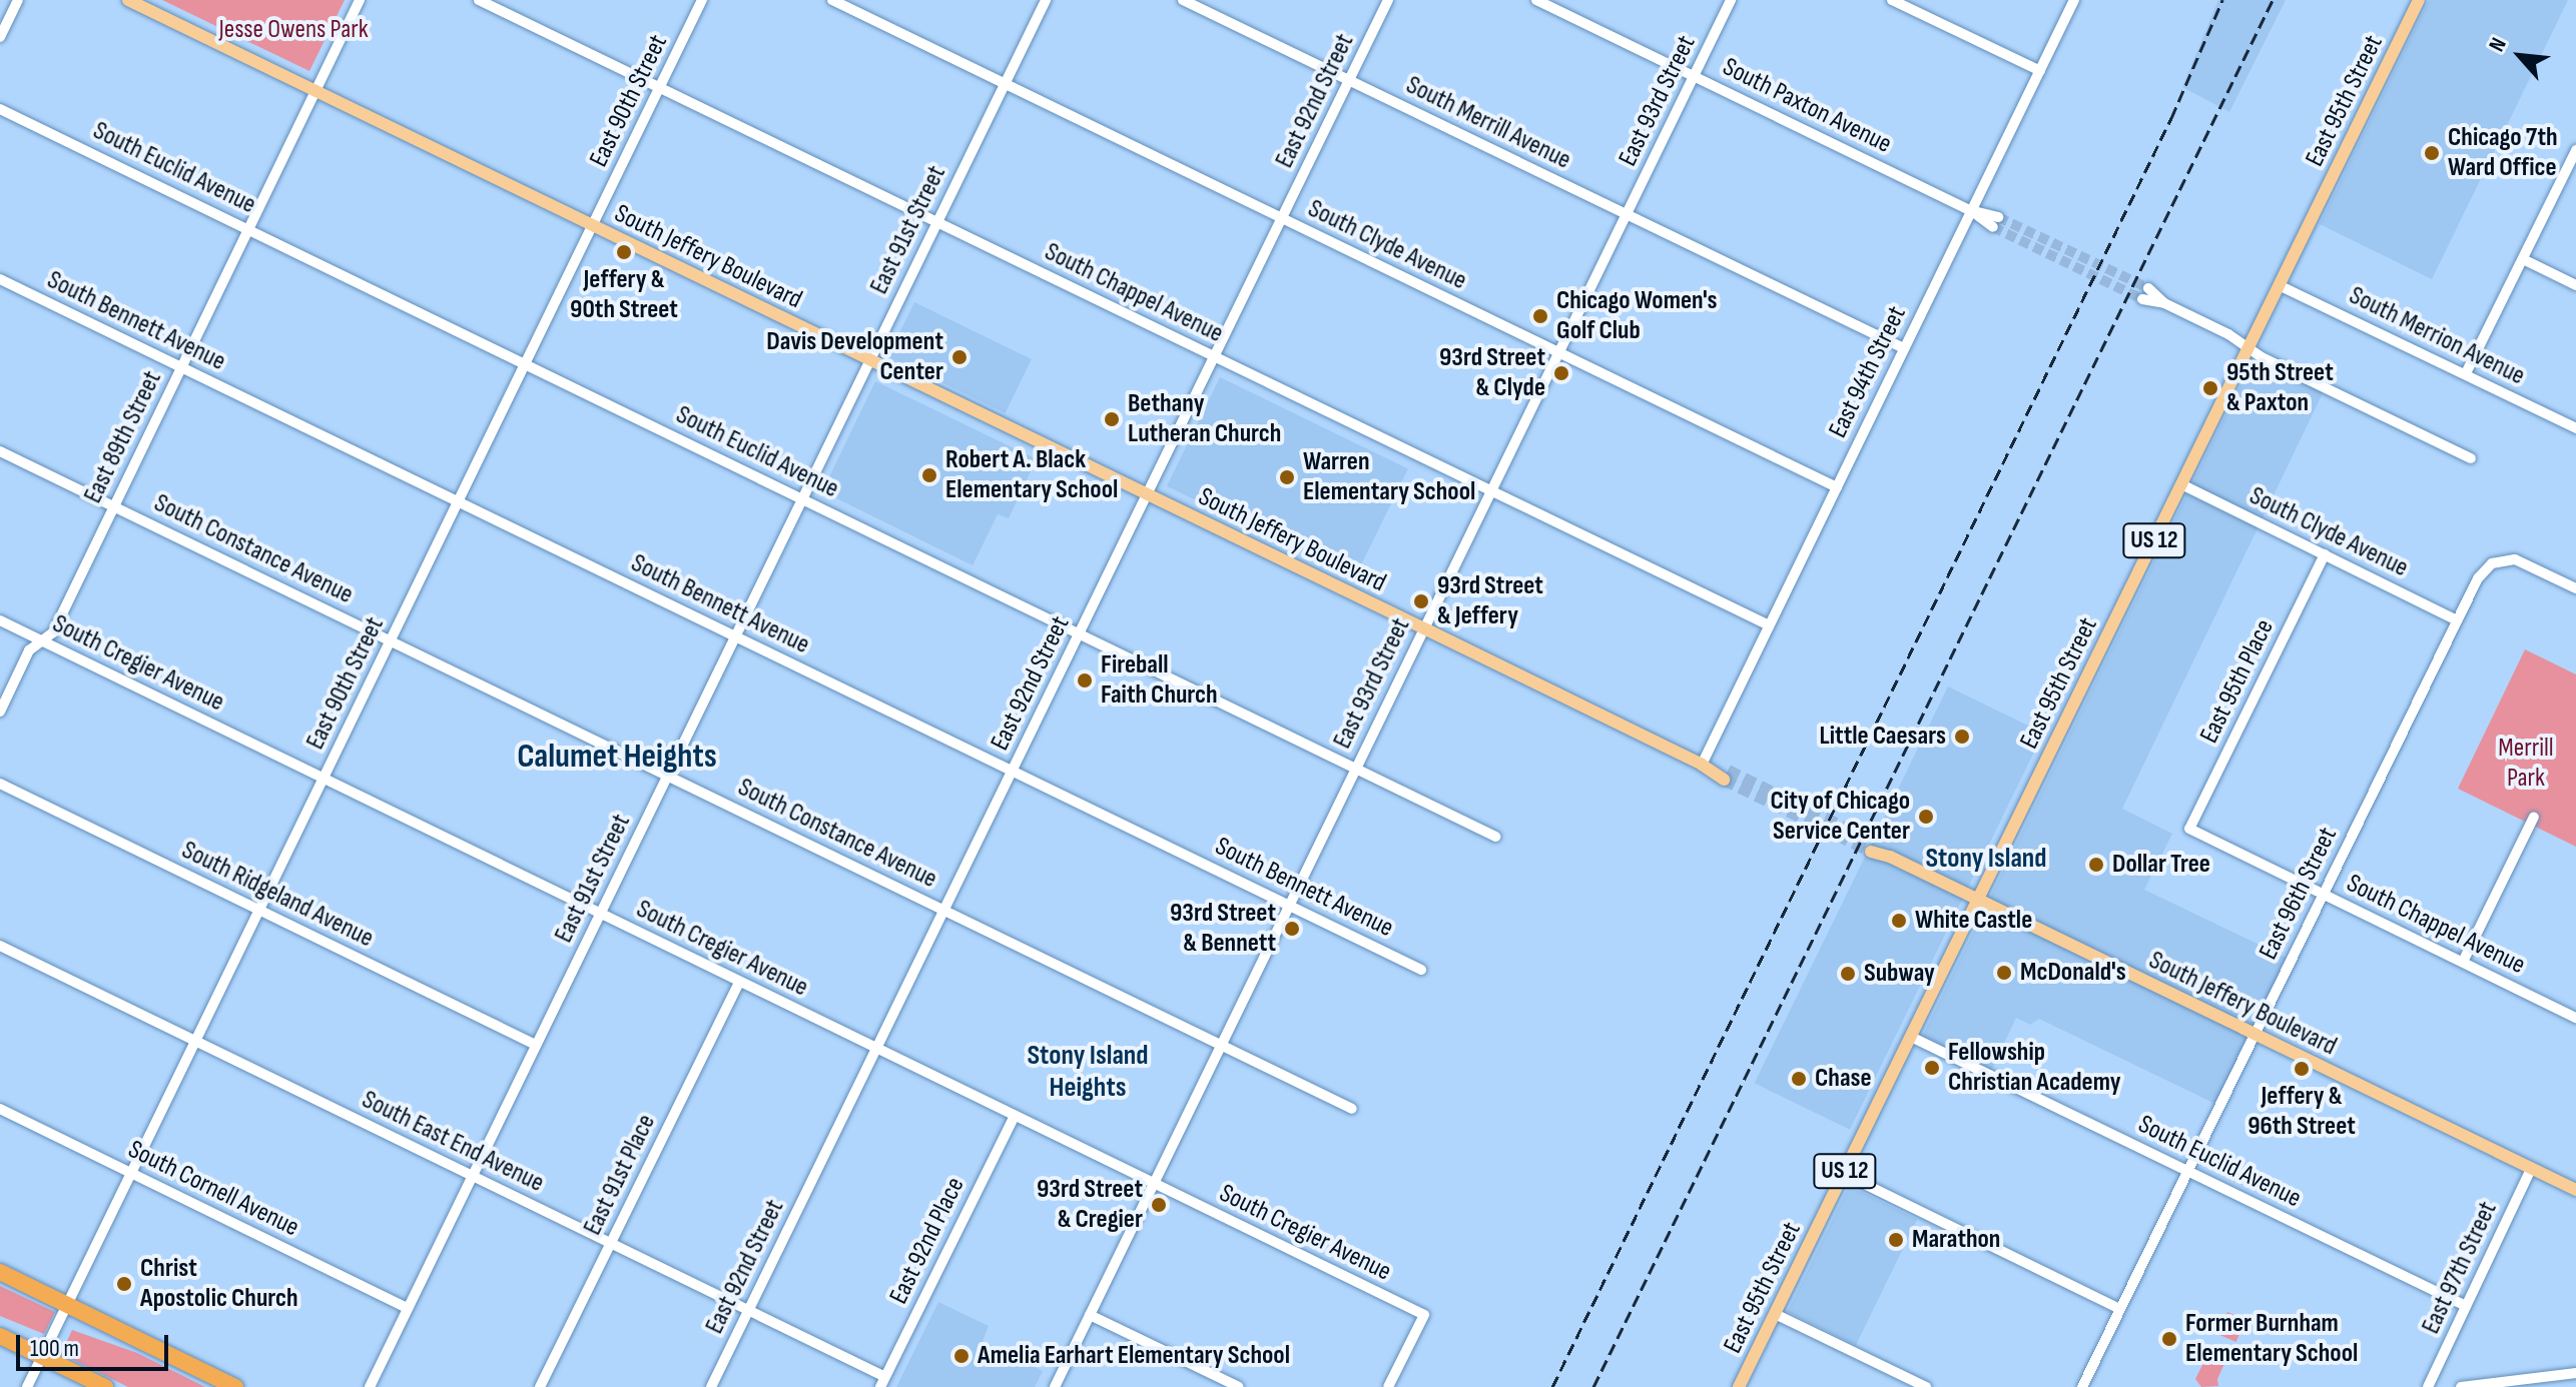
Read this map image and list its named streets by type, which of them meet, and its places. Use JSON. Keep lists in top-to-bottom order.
{
  "streets": {
    "main road": ["East 95th Street", "South Jeffery Boulevard", "US 12"],
    "street": [
      "East 90th Street",
      "East 92nd Street",
      "East 93rd Street",
      "South Paxton Avenue",
      "South Merrill Avenue",
      "South Euclid Avenue",
      "East 91st Street",
      "South Clyde Avenue",
      "South Chappel Avenue",
      "South Bennett Avenue",
      "South Merrion Avenue",
      "East 94th Street",
      "East 89th Street",
      "South Constance Avenue",
      "South Cregier Avenue",
      "East 95th Place",
      "East 96th Street",
      "South Ridgeland Avenue",
      "South East End Avenue",
      "East 91st Place",
      "South Cornell Avenue",
      "East 92nd Place",
      "East 97th Street"
    ]
  },
  "crossings": [
    ["East 90th Street", "South Euclid Avenue"],
    ["East 90th Street", "South Jeffery Boulevard"],
    ["East 90th Street", "South Chappel Avenue"],
    ["East 90th Street", "South Bennett Avenue"],
    ["East 90th Street", "South Constance Avenue"],
    ["East 90th Street", "South Cregier Avenue"],
    ["East 90th Street", "South Ridgeland Avenue"],
    ["East 90th Street", "South East End Avenue"],
    ["East 90th Street", "South Cornell Avenue"],
    ["East 92nd Street", "South Merrill Avenue"],
    ["East 92nd Street", "South Euclid Avenue"],
    ["East 92nd Street", "South Clyde Avenue"],
    ["East 92nd Street", "South Jeffery Boulevard"],
    ["East 92nd Street", "South Chappel Avenue"],
    ["East 92nd Street", "South Bennett Avenue"],
    ["East 92nd Street", "South Constance Avenue"],
    ["East 92nd Street", "South Cregier Avenue"],
    ["East 92nd Street", "South East End Avenue"],
    ["East 93rd Street", "South Paxton Avenue"],
    ["East 93rd Street", "South Merrill Avenue"],
    ["East 93rd Street", "South Euclid Avenue"],
    ["East 93rd Street", "South Clyde Avenue"],
    ["East 93rd Street", "South Jeffery Boulevard"],
    ["East 93rd Street", "South Chappel Avenue"],
    ["East 93rd Street", "South Bennett Avenue"],
    ["East 93rd Street", "South Constance Avenue"],
    ["East 93rd Street", "South Cregier Avenue"],
    ["East 95th Street", "South Euclid Avenue"],
    ["East 95th Street", "South Clyde Avenue"],
    ["East 95th Street", "South Jeffery Boulevard"],
    ["East 95th Street", "South Merrion Avenue"],
    ["South Paxton Avenue", "East 94th Street"],
    ["South Merrill Avenue", "East 94th Street"],
    ["South Euclid Avenue", "East 91st Street"],
    ["South Euclid Avenue", "East 89th Street"],
    ["South Euclid Avenue", "East 96th Street"],
    ["South Euclid Avenue", "East 97th Street"],
    ["East 91st Street", "South Clyde Avenue"],
    ["East 91st Street", "South Jeffery Boulevard"],
    ["East 91st Street", "South Chappel Avenue"],
    ["East 91st Street", "South Bennett Avenue"],
    ["East 91st Street", "South Constance Avenue"],
    ["East 91st Street", "South Cregier Avenue"],
    ["East 91st Street", "South Ridgeland Avenue"],
    ["East 91st Street", "South East End Avenue"],
    ["East 91st Street", "South Cornell Avenue"],
    ["South Clyde Avenue", "East 94th Street"],
    ["South Clyde Avenue", "East 95th Place"],
    ["South Clyde Avenue", "East 96th Street"],
    ["South Jeffery Boulevard", "East 94th Street"],
    ["South Jeffery Boulevard", "East 89th Street"],
    ["South Jeffery Boulevard", "East 96th Street"],
    ["South Jeffery Boulevard", "East 97th Street"],
    ["South Chappel Avenue", "East 94th Street"],
    ["South Chappel Avenue", "East 95th Place"],
    ["South Chappel Avenue", "East 96th Street"],
    ["South Bennett Avenue", "East 89th Street"],
    ["East 89th Street", "South Constance Avenue"],
    ["East 89th Street", "South Cregier Avenue"],
    ["South Cregier Avenue", "East 91st Place"],
    ["South Cregier Avenue", "East 92nd Place"],
    ["South East End Avenue", "East 91st Place"],
    ["South East End Avenue", "East 92nd Place"]
  ],
  "districts": ["Calumet Heights", "Stony Island", "Stony Island Heights"],
  "parks": ["Jesse Owens Park", "Merrill Park"],
  "places": [
    "Chicago 7th Ward Office",
    "Jeffery & 90th Street",
    "Chicago Women's Golf Club",
    "Davis Development Center",
    "93rd Street & Clyde",
    "95th Street & Paxton",
    "Bethany Lutheran Church",
    "Robert A. Black Elementary School",
    "Warren Elementary School",
    "93rd Street & Jeffery",
    "Fireball Faith Church",
    "Little Caesars",
    "City of Chicago Service Center",
    "Dollar Tree",
    "White Castle",
    "93rd Street & Bennett",
    "McDonald's",
    "Subway",
    "Fellowship Christian Academy",
    "Jeffery & 96th Street",
    "Chase",
    "93rd Street & Cregier",
    "Marathon",
    "Christ Apostolic Church",
    "Former Burnham Elementary School",
    "Amelia Earhart Elementary School"
  ],
  "scale_bar": "100 m",
  "north": "top left"
}
